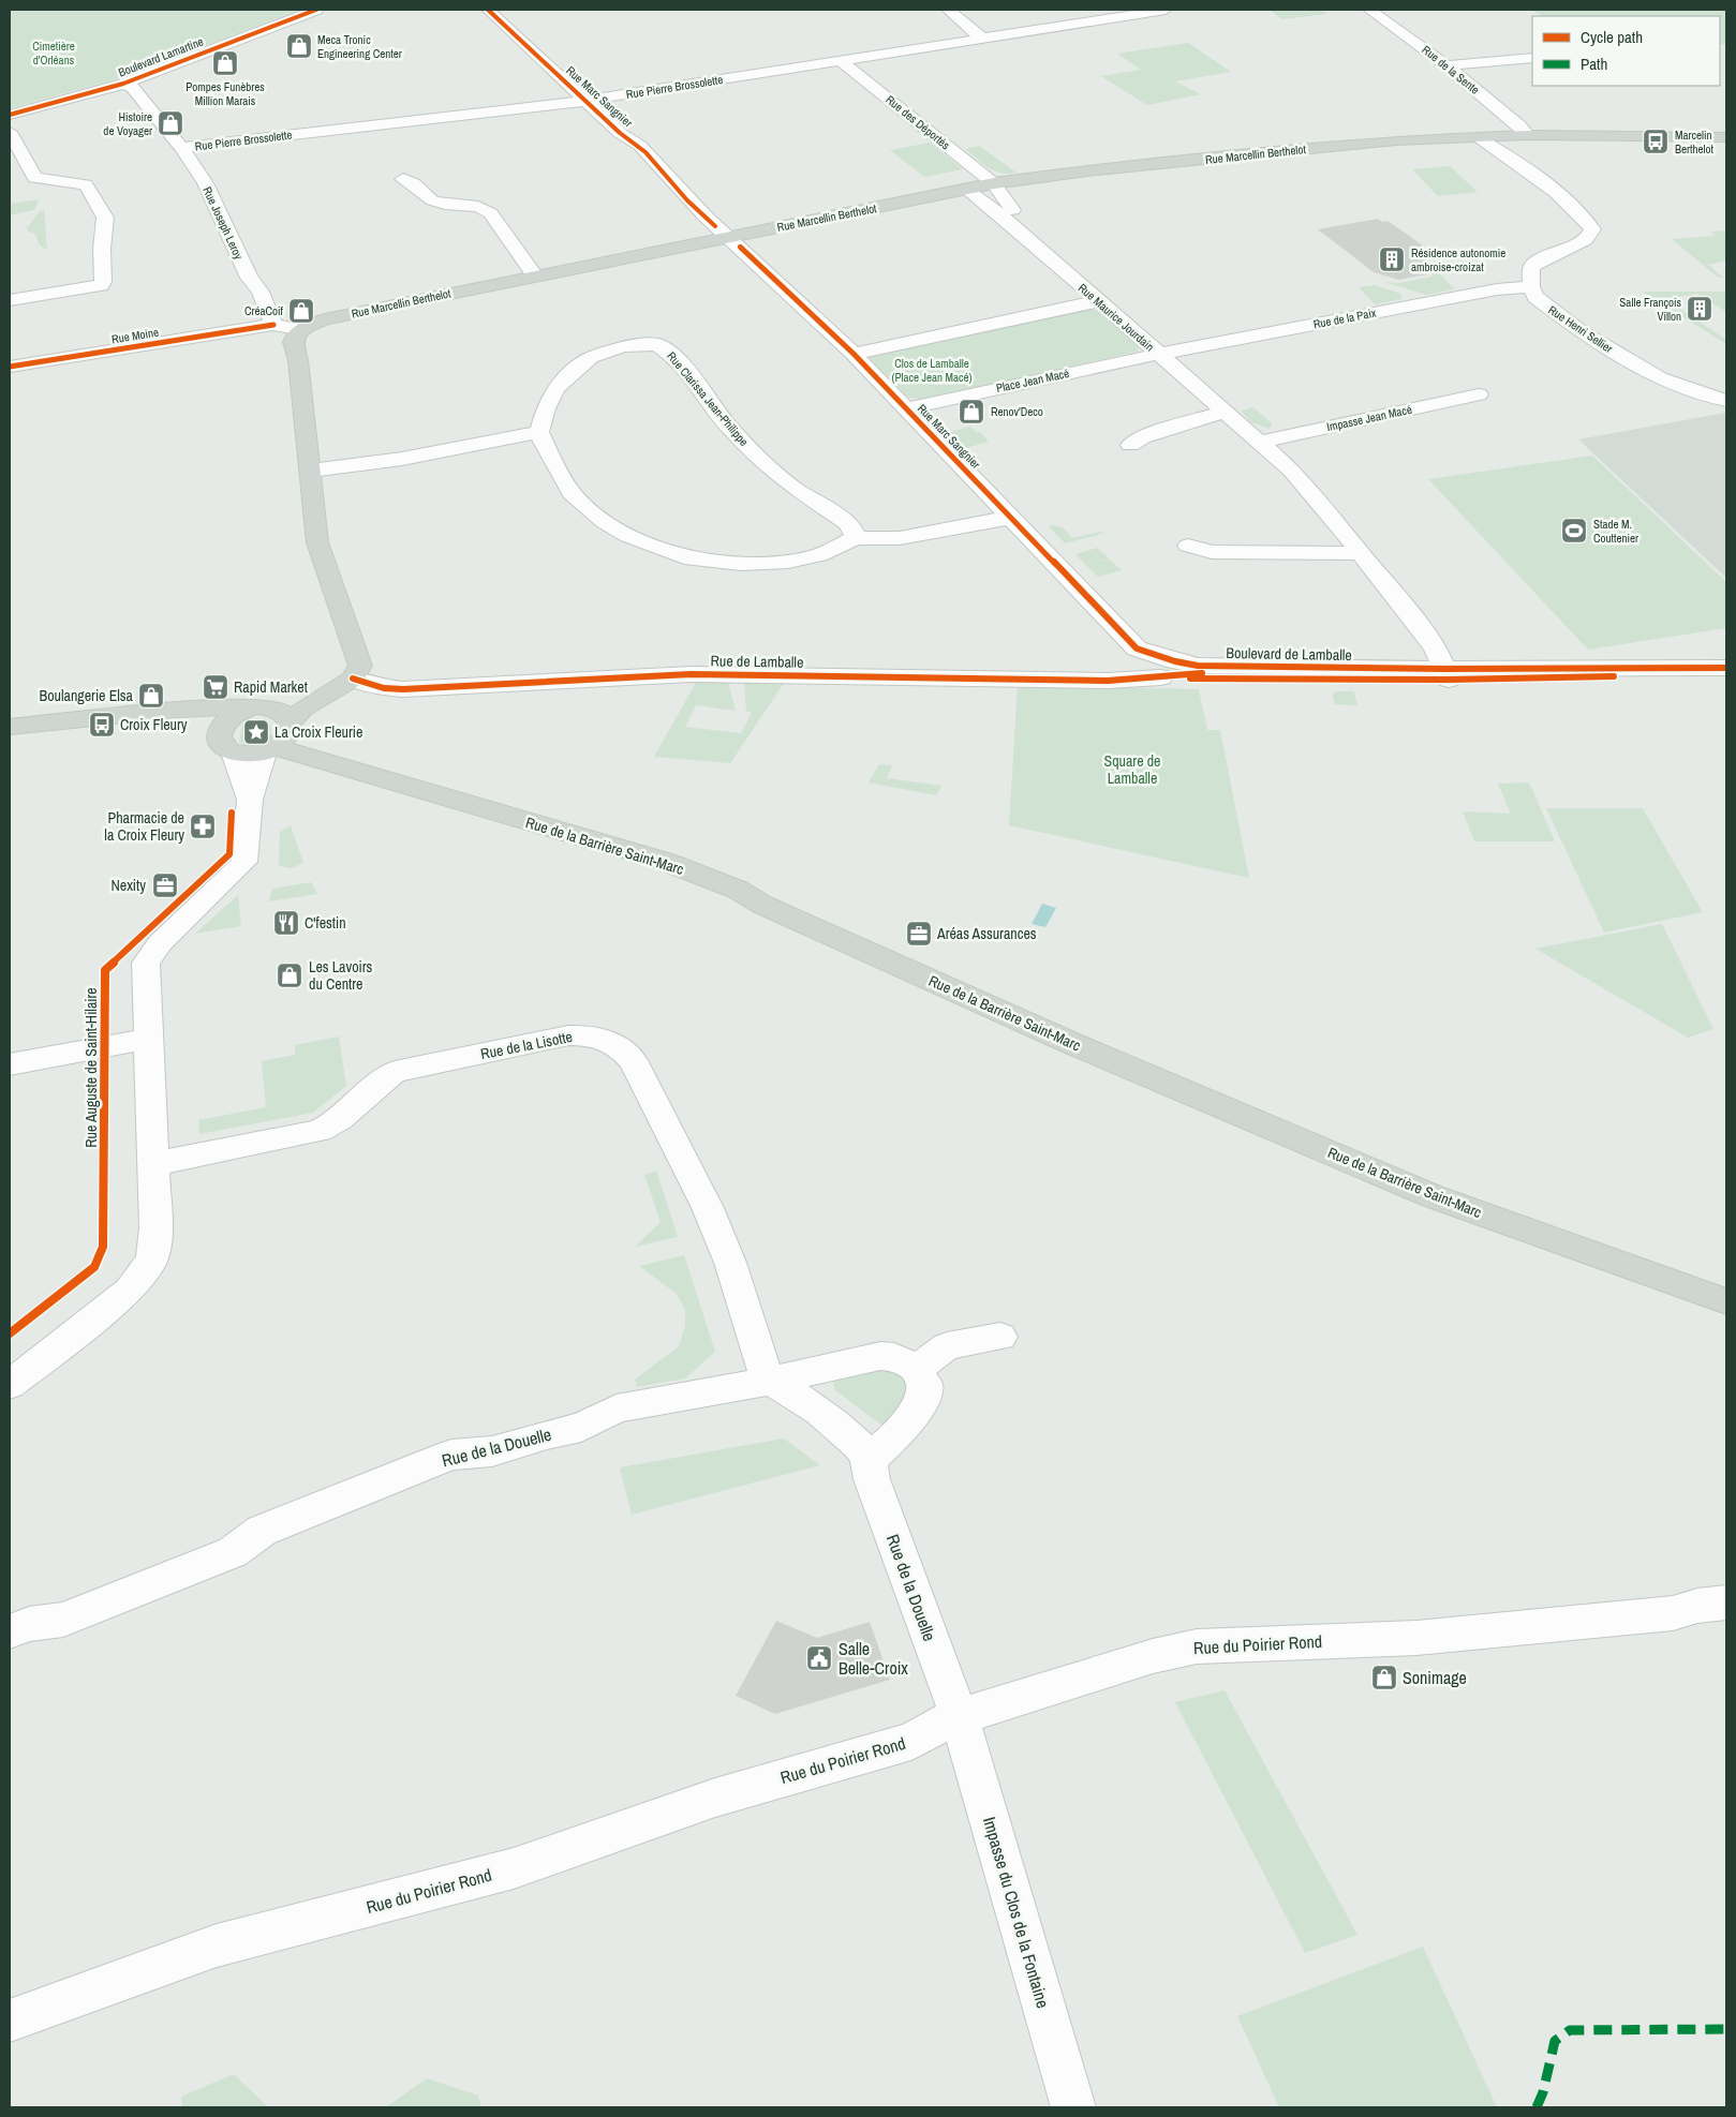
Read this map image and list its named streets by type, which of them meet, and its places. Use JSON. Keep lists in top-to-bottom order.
{
  "streets": {
    "main road": ["Rue Marcellin Berthelot", "Rue de la Barrière Saint-Marc"],
    "street": [
      "Boulevard Lamartine",
      "Rue de la Sente",
      "Rue Pierre Brossolette",
      "Rue Marc Sangnier",
      "Rue des Déportés",
      "Rue Joseph Leroy",
      "Rue Maurice Jourdain",
      "Rue de la Paix",
      "Rue Henri Sellier",
      "Rue Moine",
      "Place Jean Macé",
      "Rue Clarissa Jean-Philippe",
      "Impasse Jean Macé",
      "Boulevard de Lamballe",
      "Rue de Lamballe",
      "Rue de la Lisotte",
      "Rue de la Douelle",
      "Rue du Poirier Rond",
      "Impasse du Clos de la Fontaine"
    ],
    "cycle path": ["Rue Auguste de Saint-Hilaire"]
  },
  "crossings": [
    ["Boulevard Lamartine", "Rue Joseph Leroy"],
    ["Rue de la Sente", "Rue Marcellin Berthelot"],
    ["Rue Pierre Brossolette", "Rue Marc Sangnier"],
    ["Rue Pierre Brossolette", "Rue des Déportés"],
    ["Rue Pierre Brossolette", "Rue Joseph Leroy"],
    ["Rue Marc Sangnier", "Rue Marcellin Berthelot"],
    ["Rue Marc Sangnier", "Place Jean Macé"],
    ["Rue Marc Sangnier", "Boulevard de Lamballe"],
    ["Rue des Déportés", "Rue Marcellin Berthelot"],
    ["Rue Marcellin Berthelot", "Rue Maurice Jourdain"],
    ["Rue Marcellin Berthelot", "Rue Moine"],
    ["Rue Joseph Leroy", "Rue Moine"],
    ["Rue Maurice Jourdain", "Rue de la Paix"],
    ["Rue Maurice Jourdain", "Place Jean Macé"],
    ["Rue Maurice Jourdain", "Impasse Jean Macé"],
    ["Rue Maurice Jourdain", "Boulevard de Lamballe"],
    ["Rue de la Paix", "Rue Henri Sellier"],
    ["Rue de la Paix", "Place Jean Macé"],
    ["Boulevard de Lamballe", "Rue de Lamballe"],
    ["Rue de la Lisotte", "Rue de la Douelle"],
    ["Rue de la Douelle", "Rue du Poirier Rond"],
    ["Rue de la Douelle", "Impasse du Clos de la Fontaine"],
    ["Rue du Poirier Rond", "Impasse du Clos de la Fontaine"]
  ],
  "parks": ["Cimetière d'Orléans", "Clos de Lamballe (Place Jean Macé)", "Square de Lamballe"],
  "places": {
    "shop": [
      "Meca Tronic Engineering Center",
      "Pompes Funèbres Million Marais",
      "Histoire de Voyager",
      "CréaCoif",
      "Renov'Deco",
      "Boulangerie Elsa",
      "Les Lavoirs du Centre",
      "Sonimage"
    ],
    "bus stop": ["Marcelin Berthelot", "Croix Fleury"],
    "building": ["Résidence autonomie ambroise-croizat", "Salle François Villon"],
    "sports": ["Stade M. Couttenier"],
    "supermarket": ["Rapid Market"],
    "place": ["La Croix Fleurie"],
    "pharmacy": ["Pharmacie de la Croix Fleury"],
    "office": ["Nexity", "Aréas Assurances"],
    "restaurant": ["C'festin"],
    "public building": ["Salle Belle-Croix"]
  },
  "legend": ["Cycle path", "Path"]
}
